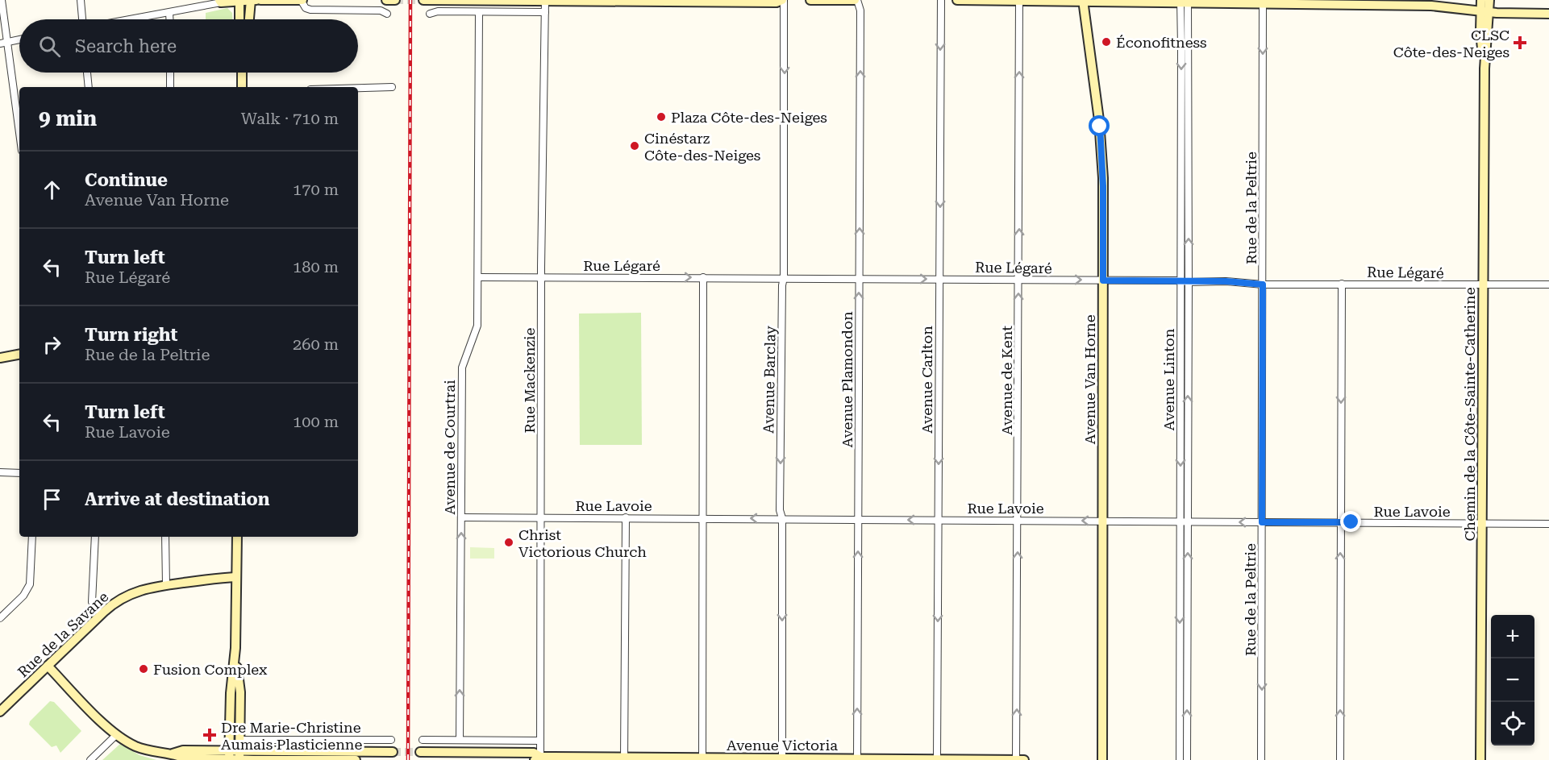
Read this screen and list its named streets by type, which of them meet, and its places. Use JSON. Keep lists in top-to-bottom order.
{
  "streets": {
    "main road": [
      "Avenue Van Horne",
      "Chemin de la Côte-Sainte-Catherine",
      "Rue de la Savane",
      "Avenue Victoria"
    ],
    "street": [
      "Rue de la Peltrie",
      "Rue Légaré",
      "Avenue Barclay",
      "Avenue Plamondon",
      "Avenue Carlton",
      "Avenue Linton",
      "Rue Mackenzie",
      "Avenue de Kent",
      "Avenue de Courtrai",
      "Rue Lavoie"
    ]
  },
  "crossings": [
    ["Rue de la Peltrie", "Rue Légaré"],
    ["Rue de la Peltrie", "Rue Lavoie"],
    ["Rue Légaré", "Avenue Barclay"],
    ["Rue Légaré", "Avenue Plamondon"],
    ["Rue Légaré", "Avenue Carlton"],
    ["Rue Légaré", "Avenue Van Horne"],
    ["Rue Légaré", "Avenue Linton"],
    ["Rue Légaré", "Rue Mackenzie"],
    ["Rue Légaré", "Avenue de Kent"],
    ["Rue Légaré", "Chemin de la Côte-Sainte-Catherine"],
    ["Rue Légaré", "Avenue de Courtrai"],
    ["Avenue Barclay", "Rue Lavoie"],
    ["Avenue Barclay", "Avenue Victoria"],
    ["Avenue Plamondon", "Rue Lavoie"],
    ["Avenue Plamondon", "Avenue Victoria"],
    ["Avenue Carlton", "Rue Lavoie"],
    ["Avenue Carlton", "Avenue Victoria"],
    ["Avenue Van Horne", "Rue Lavoie"],
    ["Avenue Linton", "Rue Lavoie"],
    ["Rue Mackenzie", "Rue Lavoie"],
    ["Rue Mackenzie", "Avenue Victoria"],
    ["Avenue de Kent", "Rue Lavoie"],
    ["Avenue de Kent", "Avenue Victoria"],
    ["Chemin de la Côte-Sainte-Catherine", "Rue Lavoie"],
    ["Avenue de Courtrai", "Rue Lavoie"]
  ],
  "one_way": [
    "Rue de la Peltrie",
    "Avenue Barclay",
    "Avenue Plamondon",
    "Avenue Carlton",
    "Avenue de Kent"
  ],
  "places": {
    "other": [
      "Éconofitness",
      "Plaza Côte-des-Neiges",
      "Cinéstarz Côte-des-Neiges",
      "Christ Victorious Church",
      "Fusion Complex"
    ],
    "health": ["CLSC Côte-des-Neiges", "Dre Marie-Christine Aumais Plasticienne"]
  },
  "page": {
    "search": "Search here",
    "heading": ["9 min", "Walk · 710 m"],
    "list": [
      ["Continue", "Avenue Van Horne", "170 m"],
      ["Turn left", "Rue Légaré", "180 m"],
      ["Turn right", "Rue de la Peltrie", "260 m"],
      ["Turn left", "Rue Lavoie", "100 m"],
      "Arrive at destination"
    ],
    "map_buttons": ["+", "−"]
  }
}
